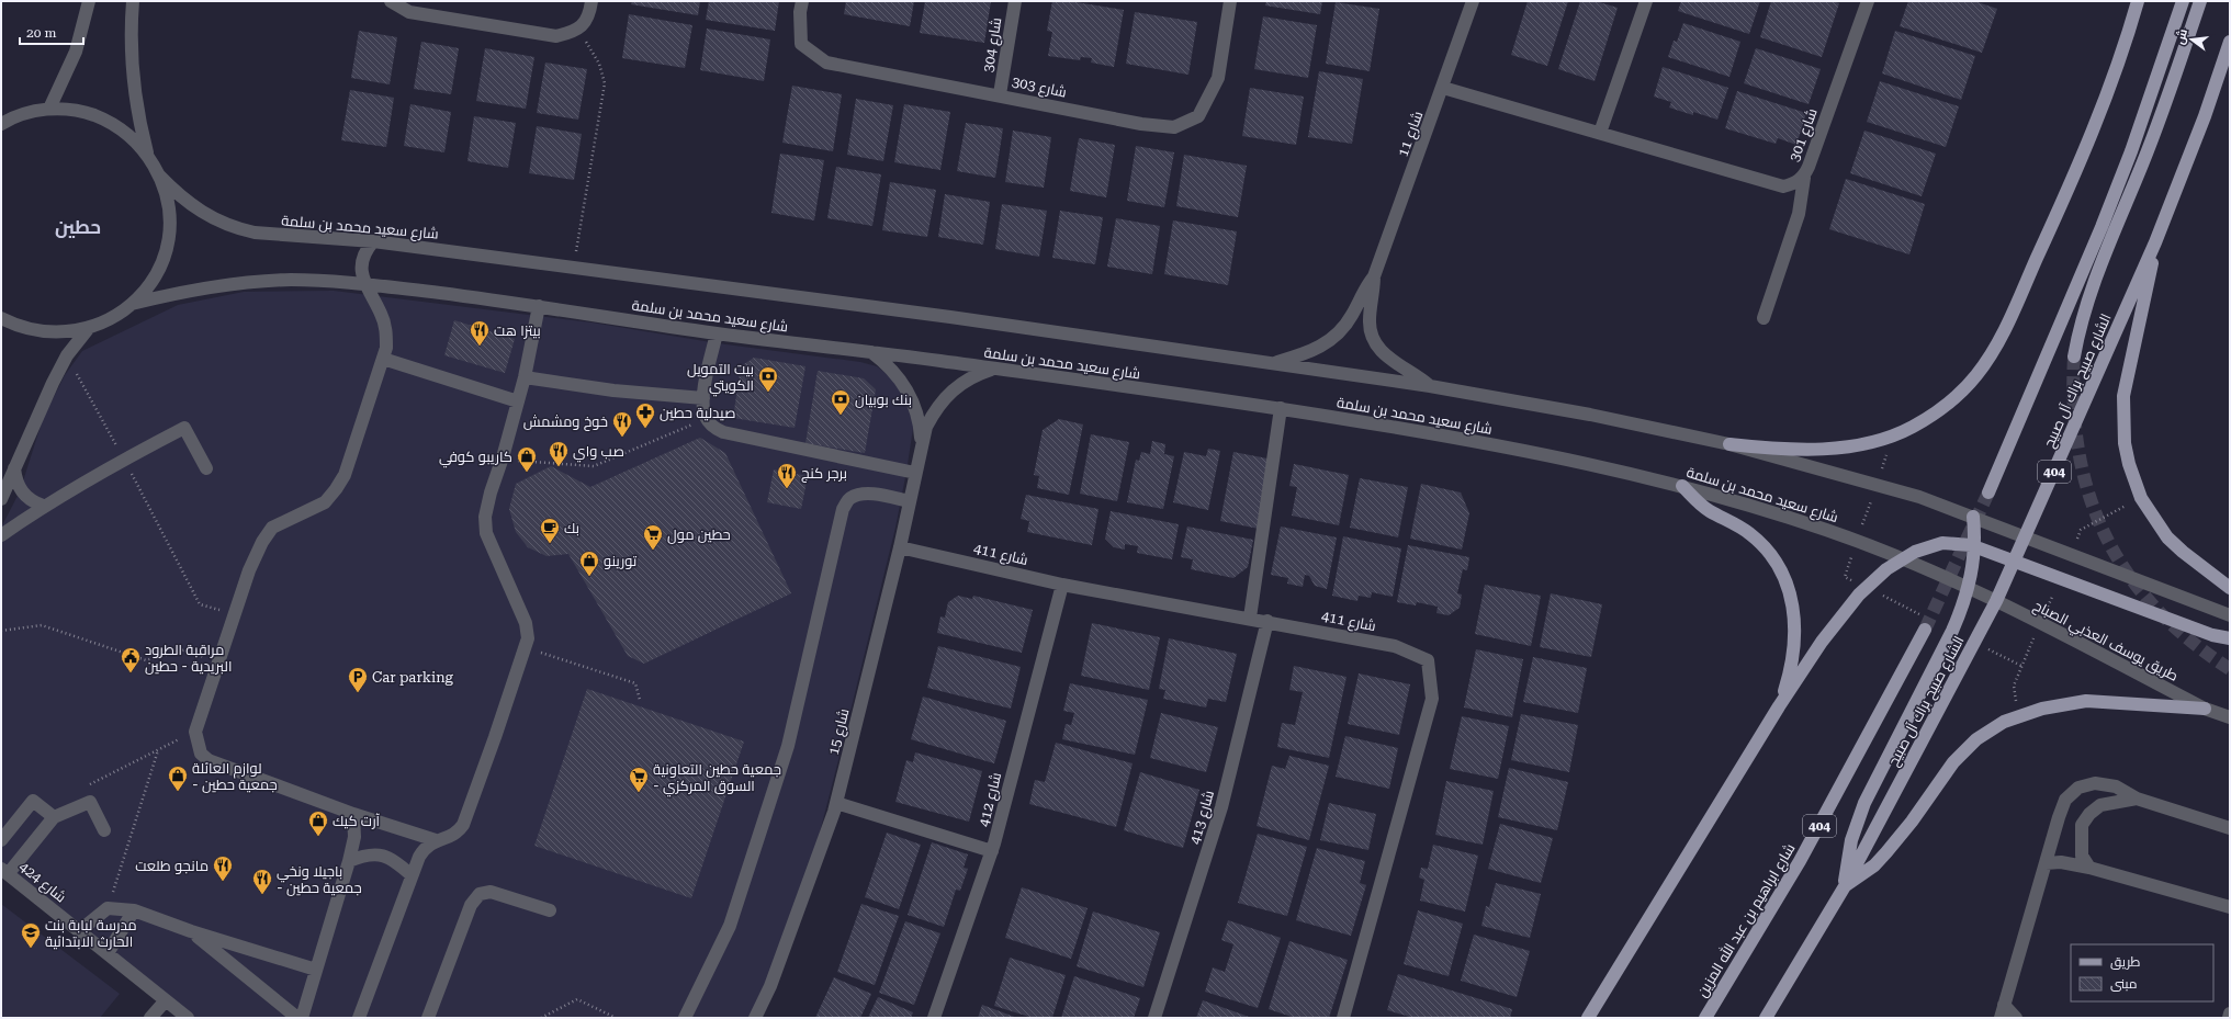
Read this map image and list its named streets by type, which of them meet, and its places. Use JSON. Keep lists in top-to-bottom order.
{
  "streets": {
    "main road": ["الشارع صبيح براك آل صبيح", "404", "شارع ابراهيم بن عبد الله المزين"],
    "street": [
      "شارع 304",
      "شارع 303",
      "شارع 11",
      "شارع 301",
      "شارع سعيد محمد بن سلمة",
      "شارع 411",
      "طريق يوسف العذبي الصباح",
      "شارع 15",
      "شارع 412",
      "شارع 413",
      "شارع 424"
    ]
  },
  "crossings": [
    ["شارع 304", "شارع 303"],
    ["شارع 11", "شارع 301"],
    ["شارع 11", "شارع سعيد محمد بن سلمة"],
    ["شارع سعيد محمد بن سلمة", "طريق يوسف العذبي الصباح"],
    ["شارع سعيد محمد بن سلمة", "شارع 15"],
    ["الشارع صبيح براك آل صبيح", "404"],
    ["الشارع صبيح براك آل صبيح", "طريق يوسف العذبي الصباح"],
    ["شارع 411", "شارع 15"],
    ["شارع 411", "شارع 412"],
    ["شارع 411", "شارع 413"]
  ],
  "districts": ["حطين"],
  "places": {
    "restaurant": [
      "بيتزا هت",
      "خوخ ومشمش",
      "صب واي",
      "برجر كنج",
      "مانجو طلعت",
      "باجيلا ونخي - جمعية حطين"
    ],
    "bank": ["بيت التمويل الكويتي", "بنك بوبيان"],
    "pharmacy": ["صيدلية حطين"],
    "shop": [
      "كاريبو كوفي",
      "تورينو",
      "لوازم العائلة - جمعية حطين",
      "آرت كيك"
    ],
    "cafe": ["بك"],
    "supermarket": ["حطين مول", "جمعية حطين التعاونية - السوق المركزي"],
    "public building": ["مراقبة الطرود البريدية - حطين"],
    "parking": ["Car parking"],
    "school or university": ["مدرسة لبابة بنت الحارث الابتدائية"]
  },
  "legend": ["طريق", "مبنى"],
  "scale_bar": "20 m",
  "north": "left"
}
